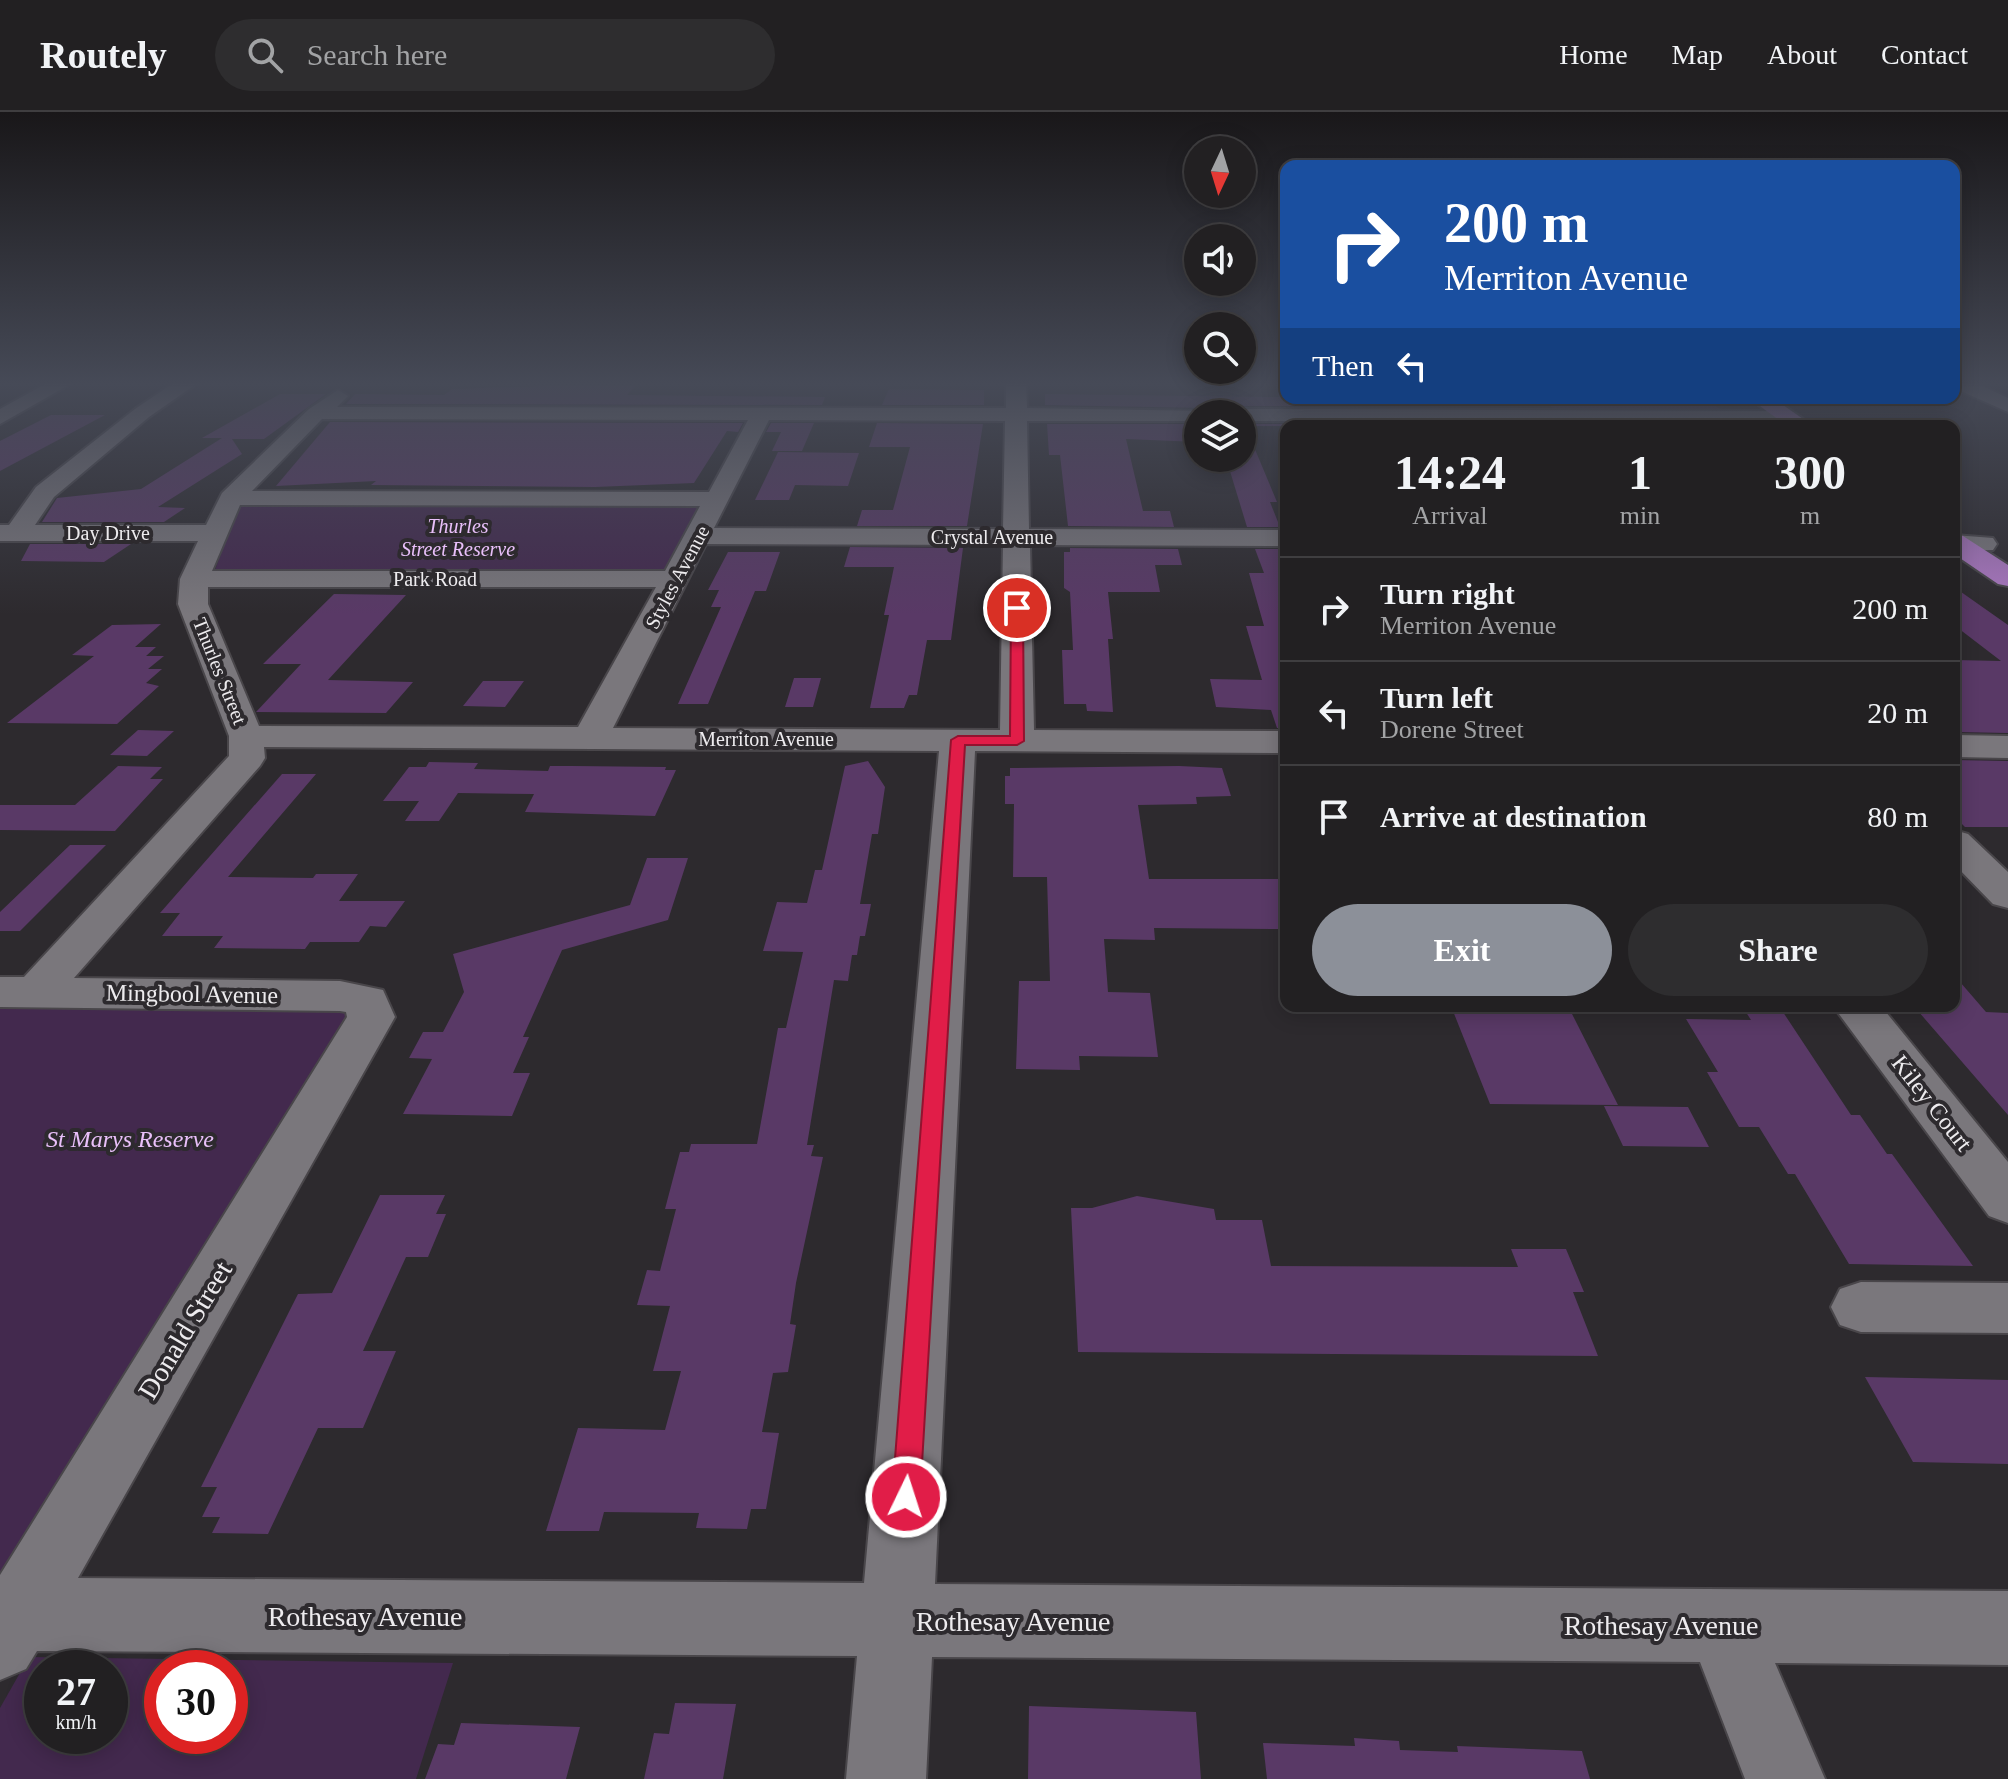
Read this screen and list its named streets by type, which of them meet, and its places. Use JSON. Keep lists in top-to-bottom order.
{
  "streets": {
    "street": [
      "Day Drive",
      "Crystal Avenue",
      "Styles Avenue",
      "Park Road",
      "Thurles Street",
      "Merriton Avenue",
      "Mingbool Avenue",
      "Kiley Court",
      "Donald Street",
      "Rothesay Avenue"
    ]
  },
  "crossings": [
    ["Crystal Avenue", "Styles Avenue"],
    ["Styles Avenue", "Park Road"],
    ["Styles Avenue", "Merriton Avenue"],
    ["Park Road", "Thurles Street"],
    ["Thurles Street", "Merriton Avenue"],
    ["Thurles Street", "Mingbool Avenue"],
    ["Mingbool Avenue", "Donald Street"],
    ["Donald Street", "Rothesay Avenue"]
  ],
  "parks": ["Thurles Street Reserve", "St Marys Reserve"],
  "north": "bottom",
  "page": {
    "header": "Routely",
    "search": "Search here",
    "nav": [
      "Home",
      "Map",
      "About",
      "Contact"
    ],
    "turn": ["200 m", "Merriton Avenue"],
    "then": "Then",
    "eta": [
      "14:24",
      "Arrival",
      "1",
      "min",
      "300",
      "m"
    ],
    "list": [
      {
        "name": "Turn right",
        "note": "Merriton Avenue",
        "value": "200 m"
      },
      {
        "name": "Turn left",
        "note": "Dorene Street",
        "value": "20 m"
      },
      {
        "name": "Arrive at destination",
        "value": "80 m"
      }
    ],
    "buttons": ["Exit", "Share"],
    "speed": "27 km/h",
    "limit": "30"
  }
}
